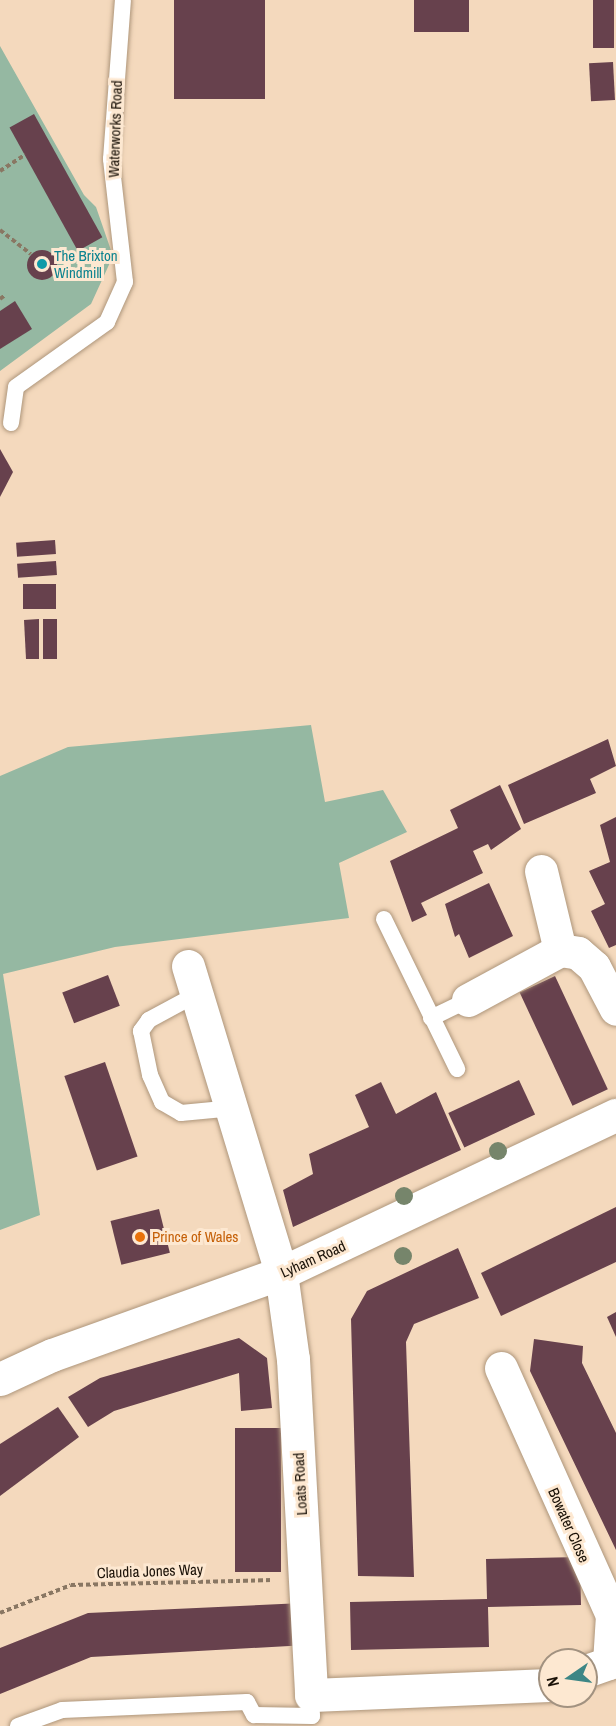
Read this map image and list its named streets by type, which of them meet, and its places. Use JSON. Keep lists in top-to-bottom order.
{
  "streets": {
    "street": ["Lyham Road", "Loats Road", "Bowater Close"],
    "lane": ["Waterworks Road"],
    "path": ["Claudia Jones Way"]
  },
  "crossings": [
    ["Lyham Road", "Loats Road"],
    ["Loats Road", "Claudia Jones Way"]
  ],
  "places": ["The Brixton Windmill", "Prince of Wales"],
  "north": "left"
}
